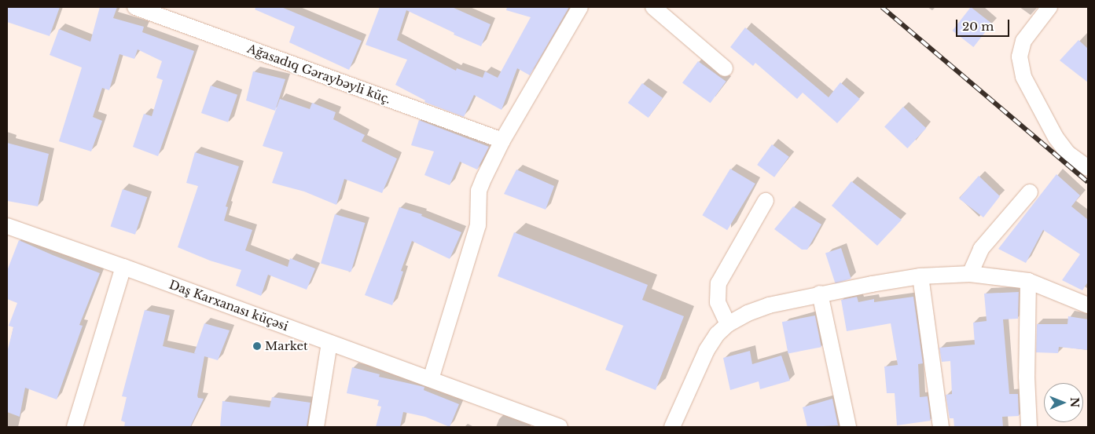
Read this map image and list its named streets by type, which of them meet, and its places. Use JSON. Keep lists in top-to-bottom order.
{
  "streets": {
    "street": ["Ağasadıq Gəraybəyli küç.", "Daş Karxanası küçəsi"]
  },
  "places": ["Market"],
  "scale_bar": "20 m",
  "north": "right"
}
